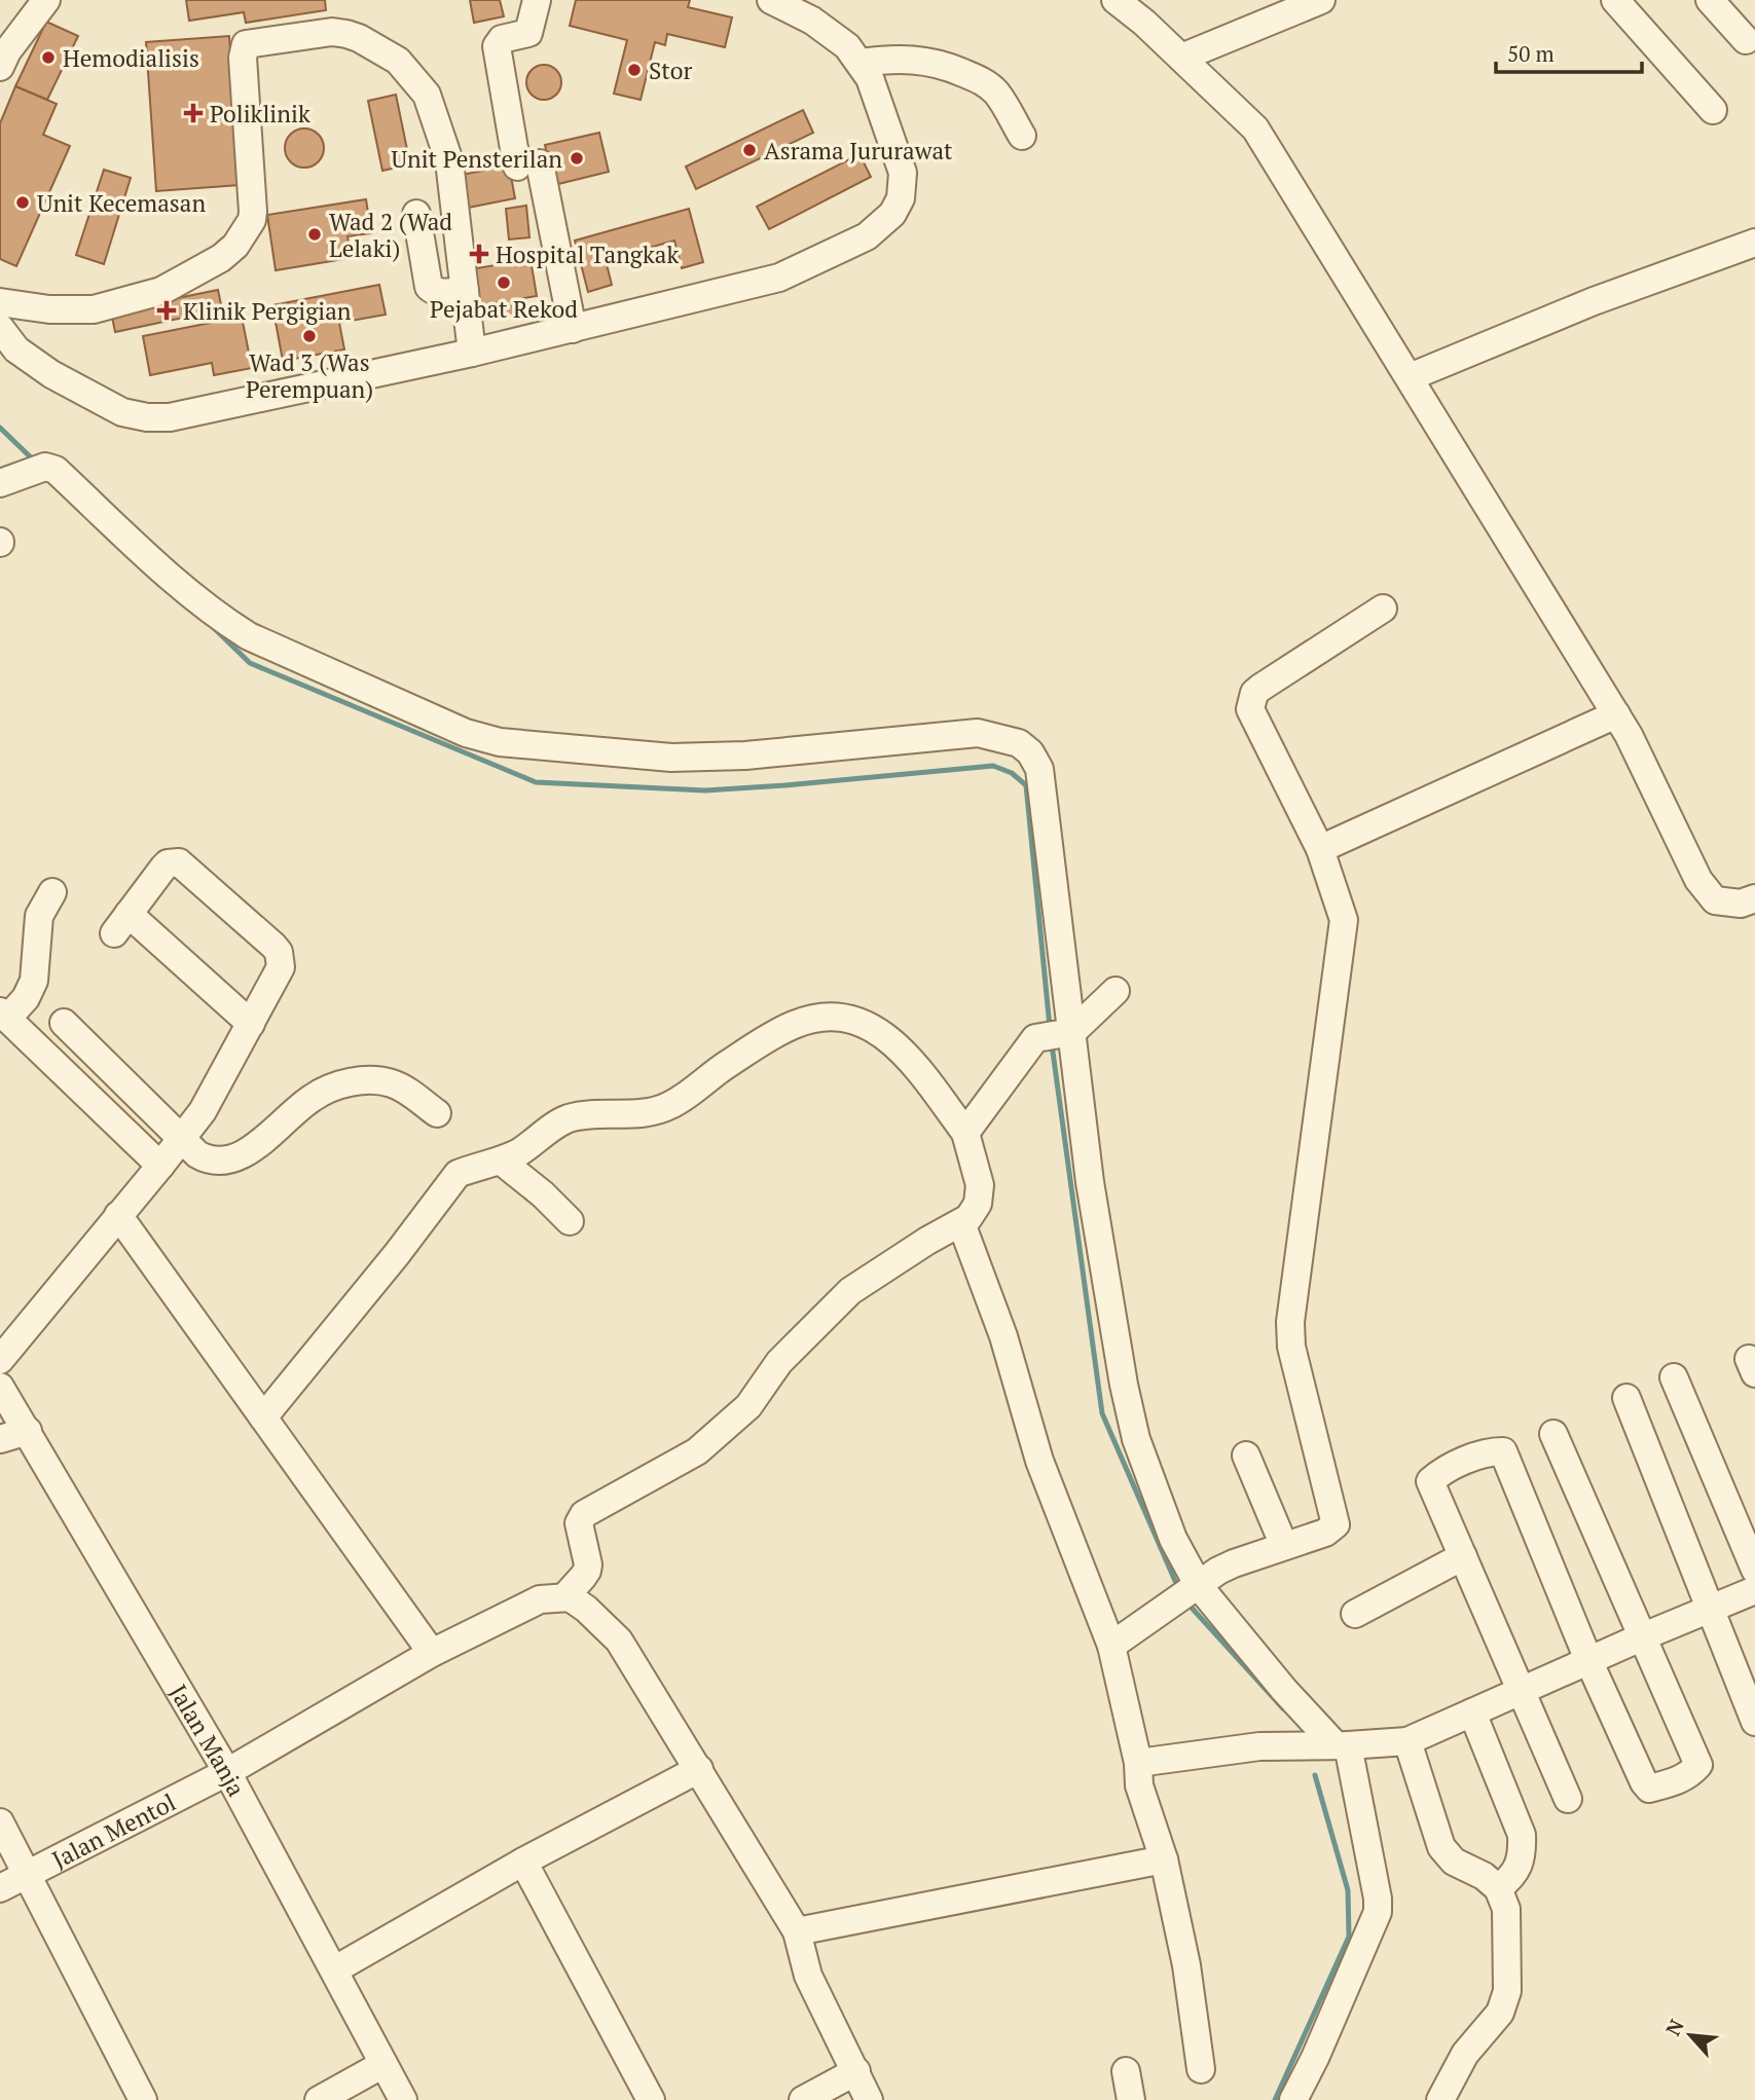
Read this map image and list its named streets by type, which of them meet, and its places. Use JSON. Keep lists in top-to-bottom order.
{
  "streets": {
    "street": ["Jalan Manja", "Jalan Mentol"]
  },
  "crossings": [
    ["Jalan Manja", "Jalan Mentol"]
  ],
  "places": {
    "other": [
      "Hemodialisis",
      "Stor",
      "Asrama Jururawat",
      "Unit Pensterilan",
      "Unit Kecemasan",
      "Wad 2 (Wad Lelaki)",
      "Pejabat Rekod",
      "Wad 3 (Was Perempuan)"
    ],
    "health": ["Poliklinik", "Hospital Tangkak", "Klinik Pergigian"]
  },
  "scale_bar": "50 m",
  "north": "top left"
}
